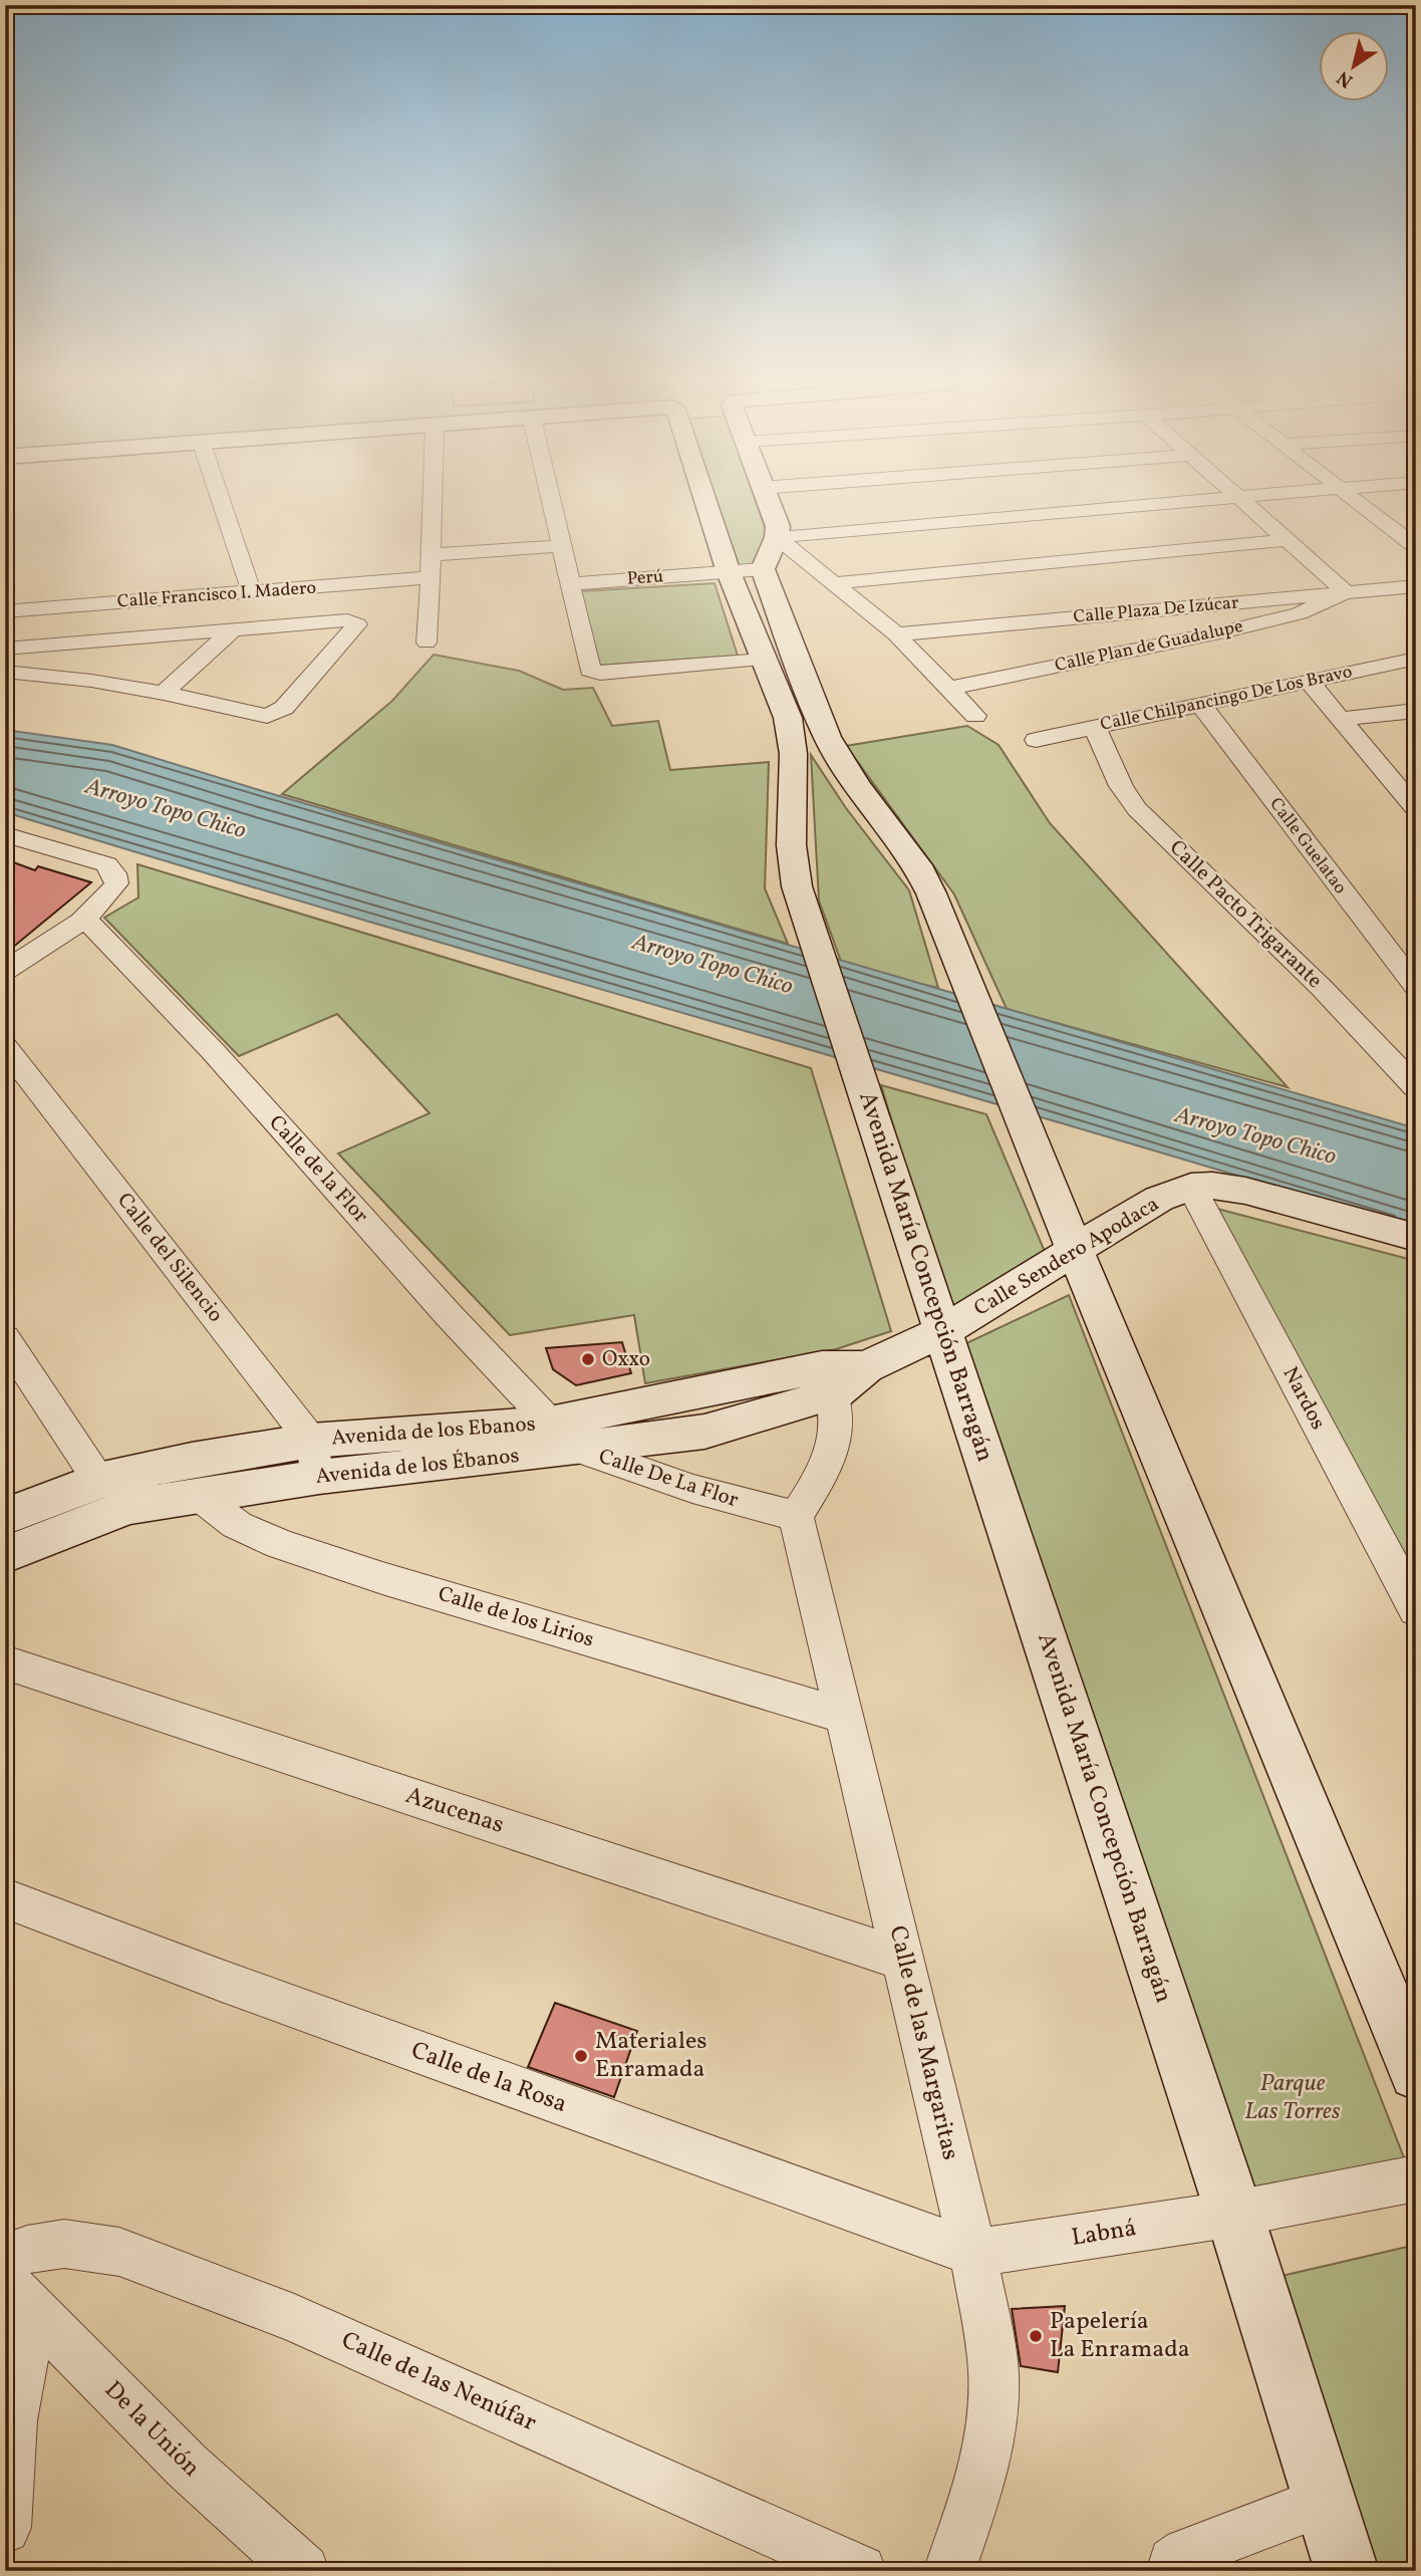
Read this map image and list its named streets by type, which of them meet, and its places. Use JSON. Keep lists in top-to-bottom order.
{
  "streets": {
    "street": [
      "Perú",
      "Calle Francisco I. Madero",
      "Calle Plaza De Izúcar",
      "Calle Plan de Guadalupe",
      "Calle Chilpancingo De Los Bravo",
      "Calle Guelatao",
      "Calle Pacto Trigarante",
      "Calle de la Flor",
      "Calle Sendero Apodaca",
      "Calle del Silencio",
      "Avenida María Concepción Barragán",
      "Nardos",
      "Avenida de los Ebanos",
      "Avenida de los Ébanos",
      "Calle De La Flor",
      "Calle de los Lirios",
      "Azucenas",
      "Calle de las Margaritas",
      "Calle de la Rosa",
      "Labná",
      "Calle de las Nenúfar",
      "De la Unión"
    ]
  },
  "crossings": [
    ["Perú", "Avenida María Concepción Barragán"],
    ["Calle Plaza De Izúcar", "Calle Plan de Guadalupe"],
    ["Calle Chilpancingo De Los Bravo", "Calle Guelatao"],
    ["Calle Chilpancingo De Los Bravo", "Calle Pacto Trigarante"],
    ["Calle de la Flor", "Avenida de los Ébanos"],
    ["Calle de la Flor", "Calle De La Flor"],
    ["Calle Sendero Apodaca", "Avenida María Concepción Barragán"],
    ["Calle Sendero Apodaca", "Nardos"],
    ["Calle del Silencio", "Avenida de los Ebanos"],
    ["Calle del Silencio", "Avenida de los Ébanos"],
    ["Avenida María Concepción Barragán", "Labná"],
    ["Avenida de los Ebanos", "Avenida de los Ébanos"],
    ["Avenida de los Ébanos", "Calle De La Flor"],
    ["Avenida de los Ébanos", "Calle de los Lirios"],
    ["Calle De La Flor", "Calle de las Margaritas"],
    ["Calle de los Lirios", "Calle de las Margaritas"],
    ["Azucenas", "Calle de las Margaritas"],
    ["Calle de las Margaritas", "Calle de la Rosa"],
    ["Calle de las Margaritas", "Labná"],
    ["Calle de la Rosa", "Labná"]
  ],
  "water": ["Arroyo Topo Chico"],
  "parks": ["Parque Las Torres"],
  "places": ["Oxxo", "Materiales Enramada", "Papelería La Enramada"],
  "north": "bottom left"
}
